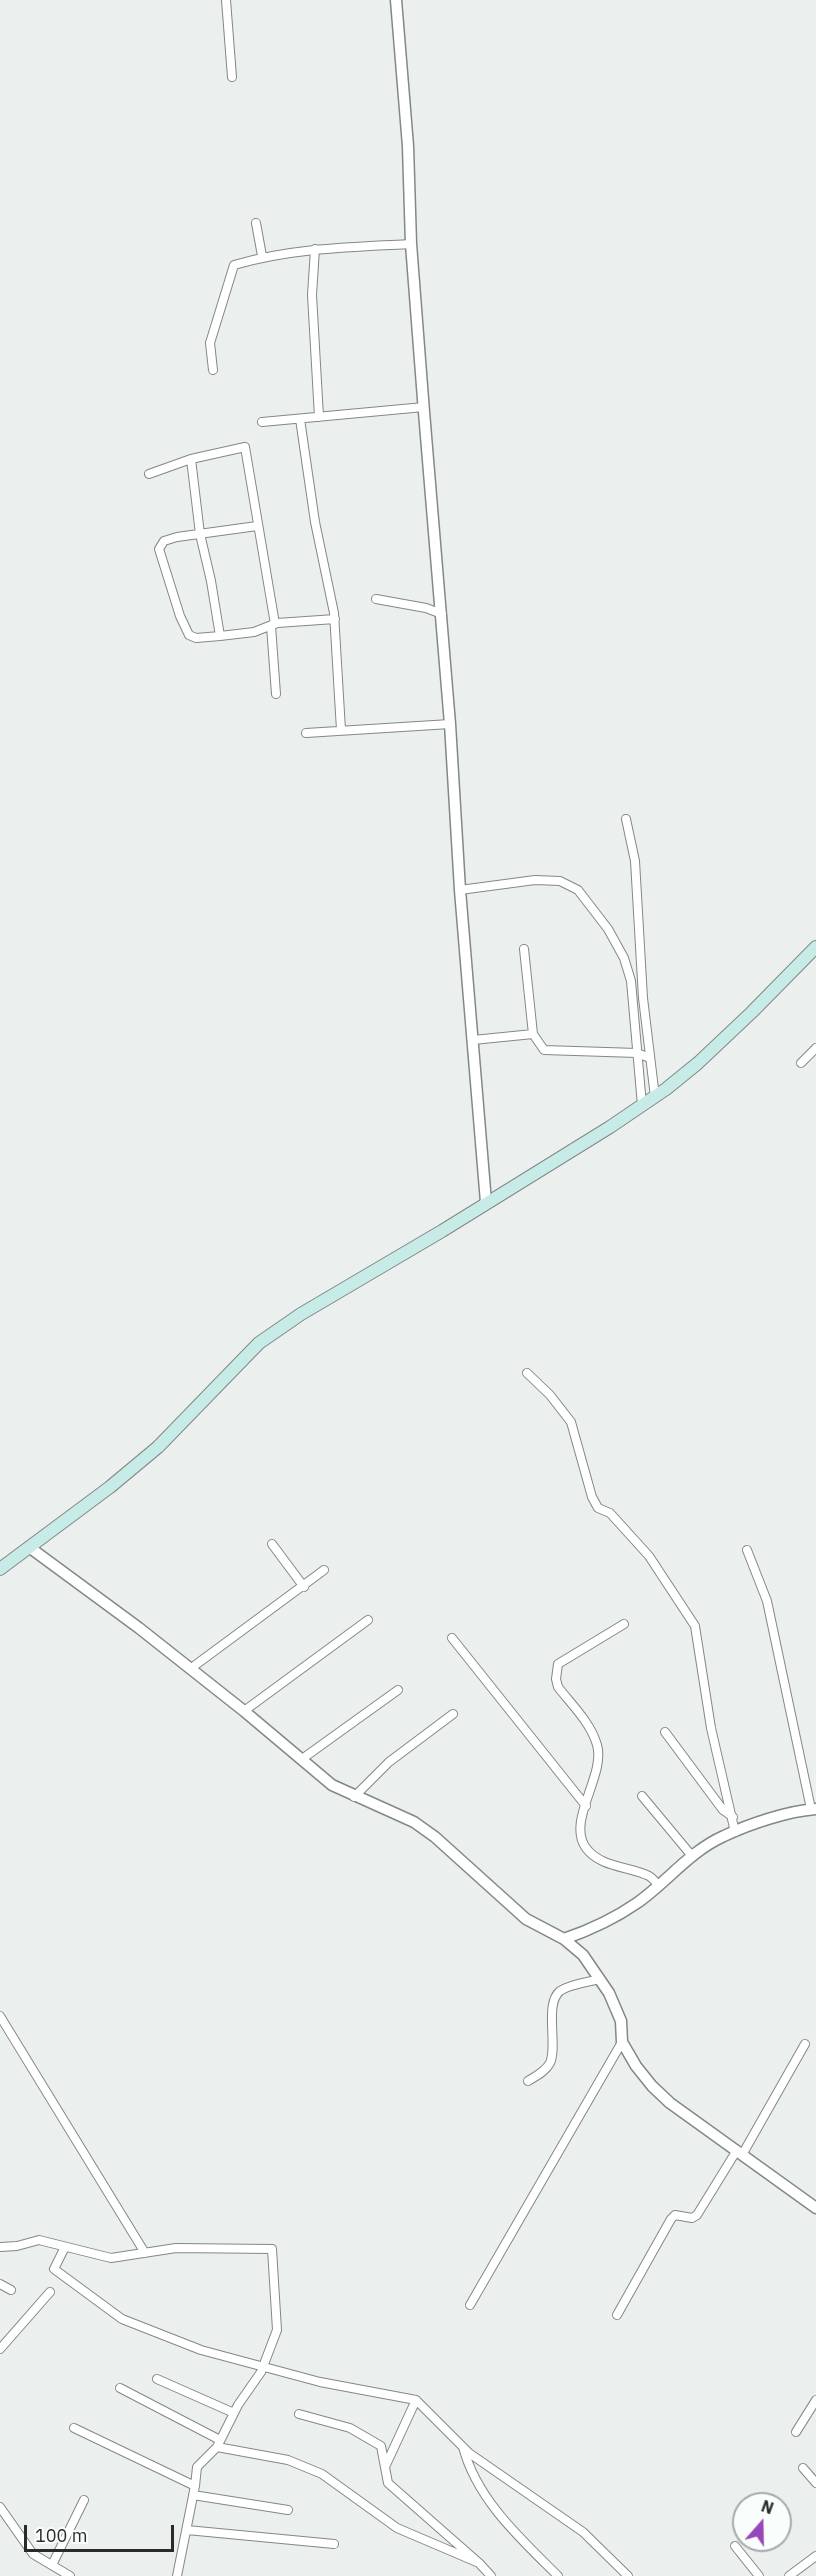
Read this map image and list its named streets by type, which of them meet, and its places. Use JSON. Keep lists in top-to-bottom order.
{
  "scale_bar": "100 m",
  "north": "top"
}
